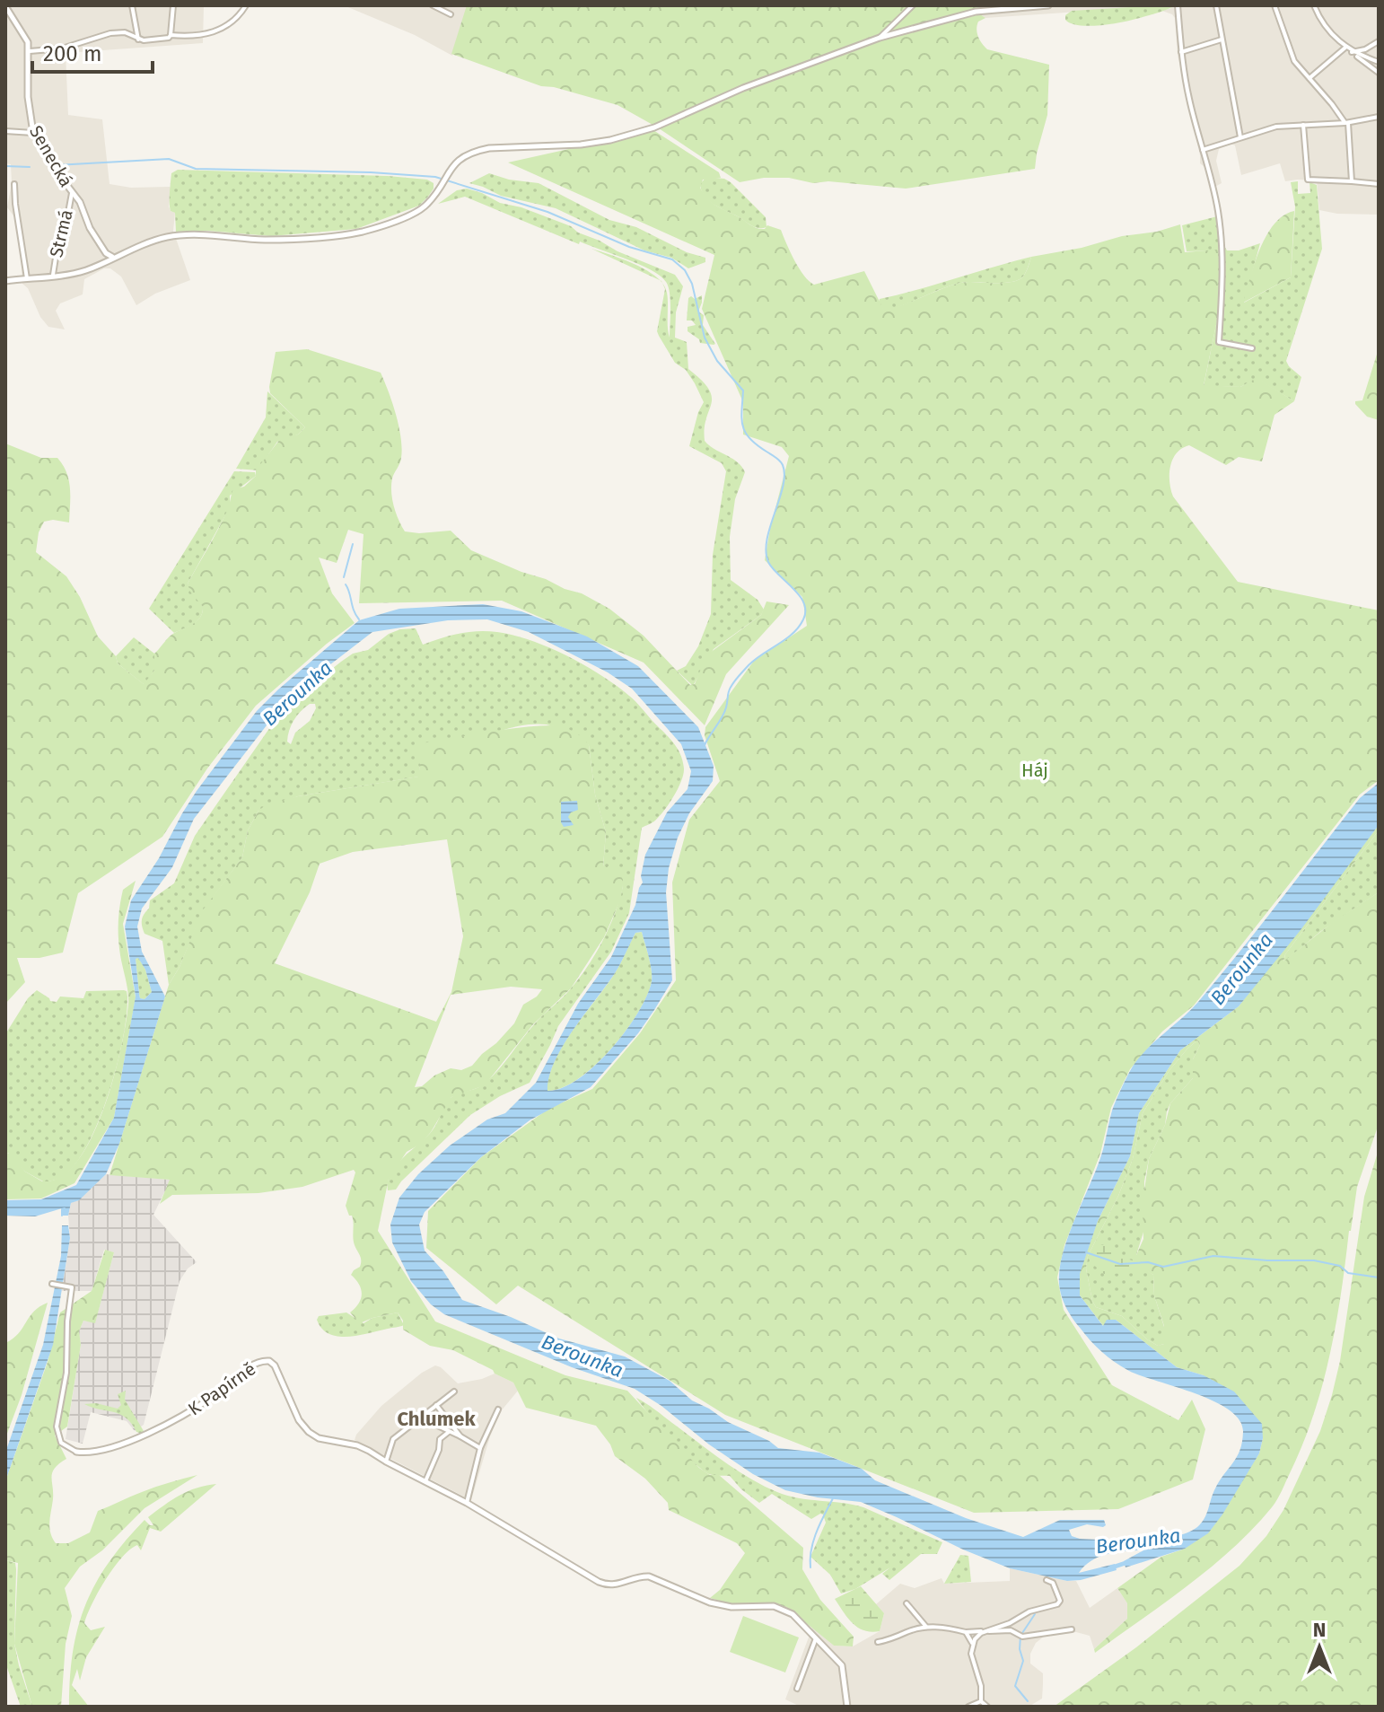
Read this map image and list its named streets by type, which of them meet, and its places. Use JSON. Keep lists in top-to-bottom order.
{
  "streets": {
    "street": ["Senecká", "Strmá", "K Papírně"]
  },
  "crossings": [
    ["Senecká", "Strmá"]
  ],
  "districts": ["Chlumek"],
  "water": ["Berounka"],
  "parks": ["Háj"],
  "scale_bar": "200 m",
  "north": "top"
}
